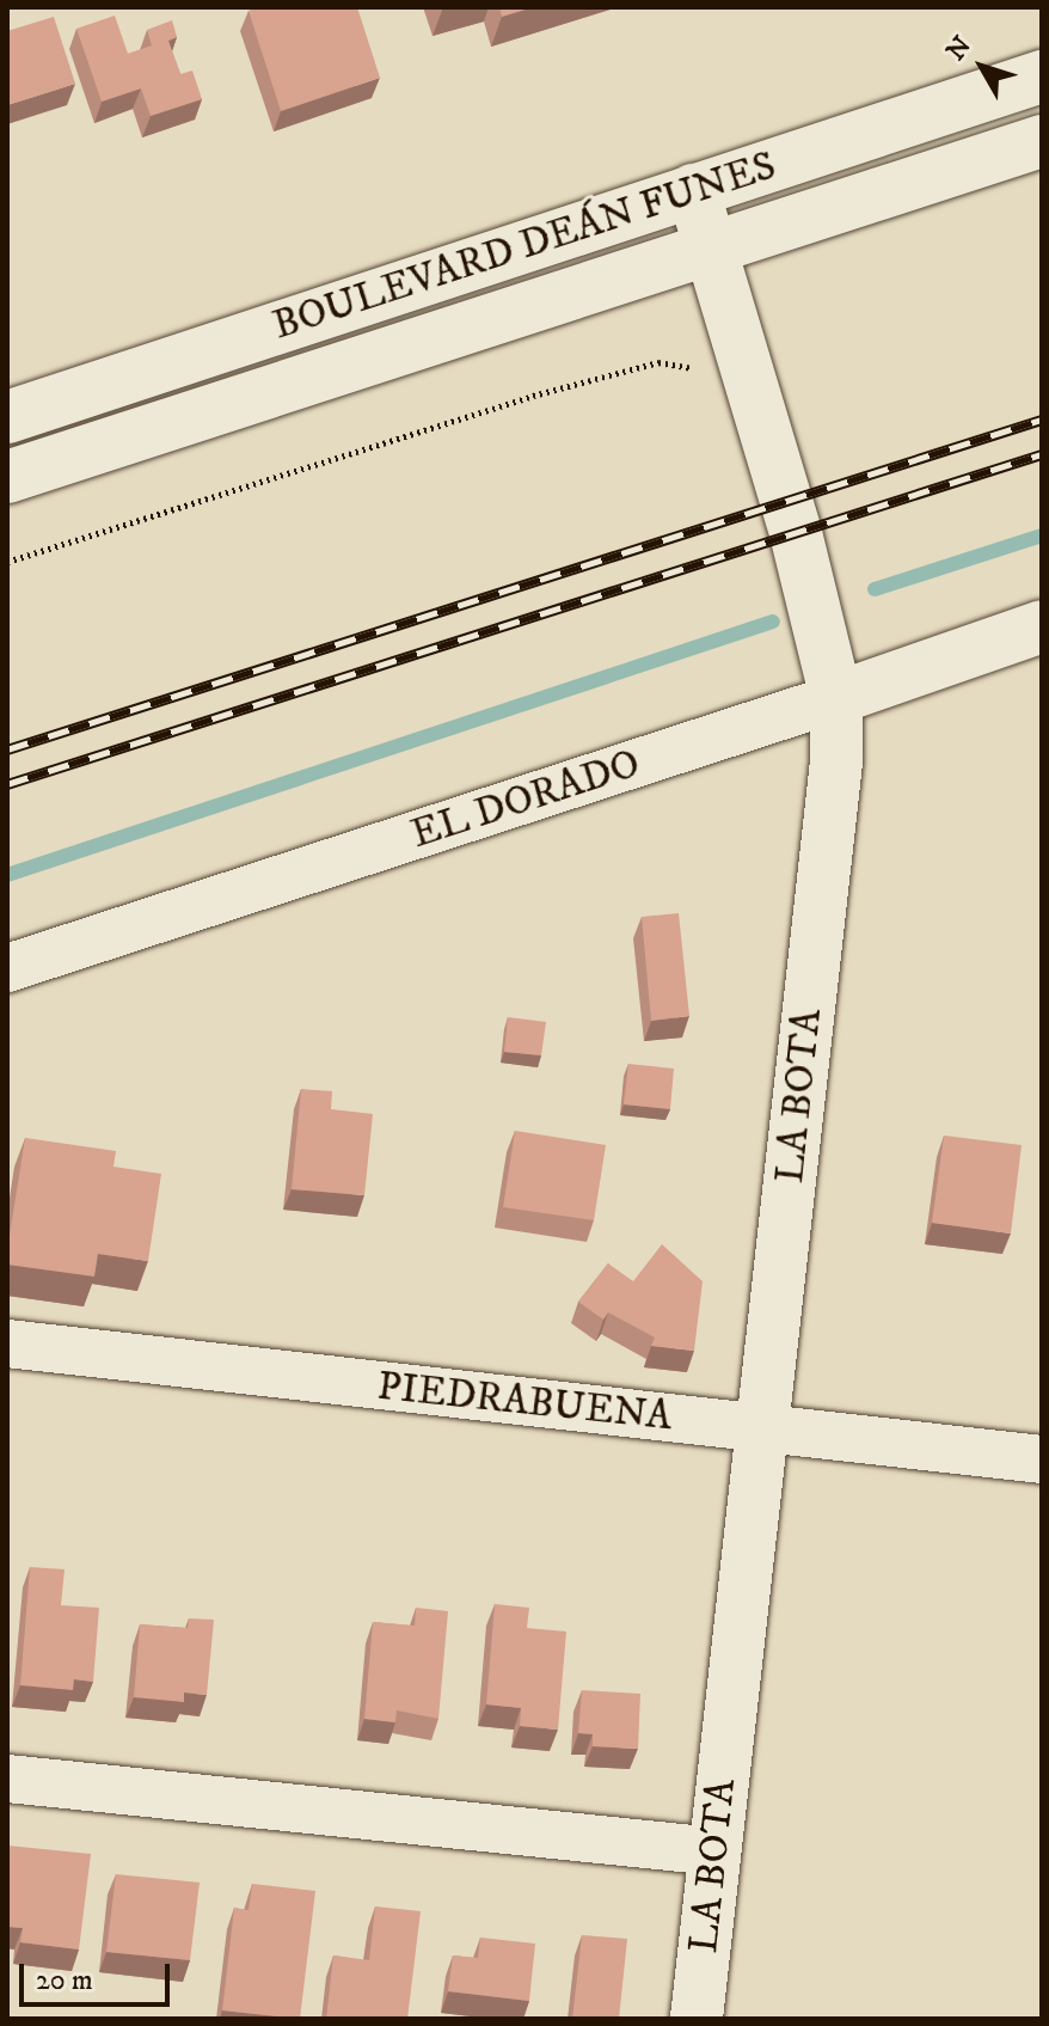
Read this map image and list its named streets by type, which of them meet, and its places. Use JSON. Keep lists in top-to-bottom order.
{
  "streets": {
    "main road": ["BOULEVARD DEÁN FUNES", "EL DORADO", "LA BOTA"],
    "street": ["PIEDRABUENA"]
  },
  "crossings": [
    ["BOULEVARD DEÁN FUNES", "LA BOTA"],
    ["EL DORADO", "LA BOTA"],
    ["LA BOTA", "PIEDRABUENA"]
  ],
  "scale_bar": "20 m",
  "north": "top left"
}
